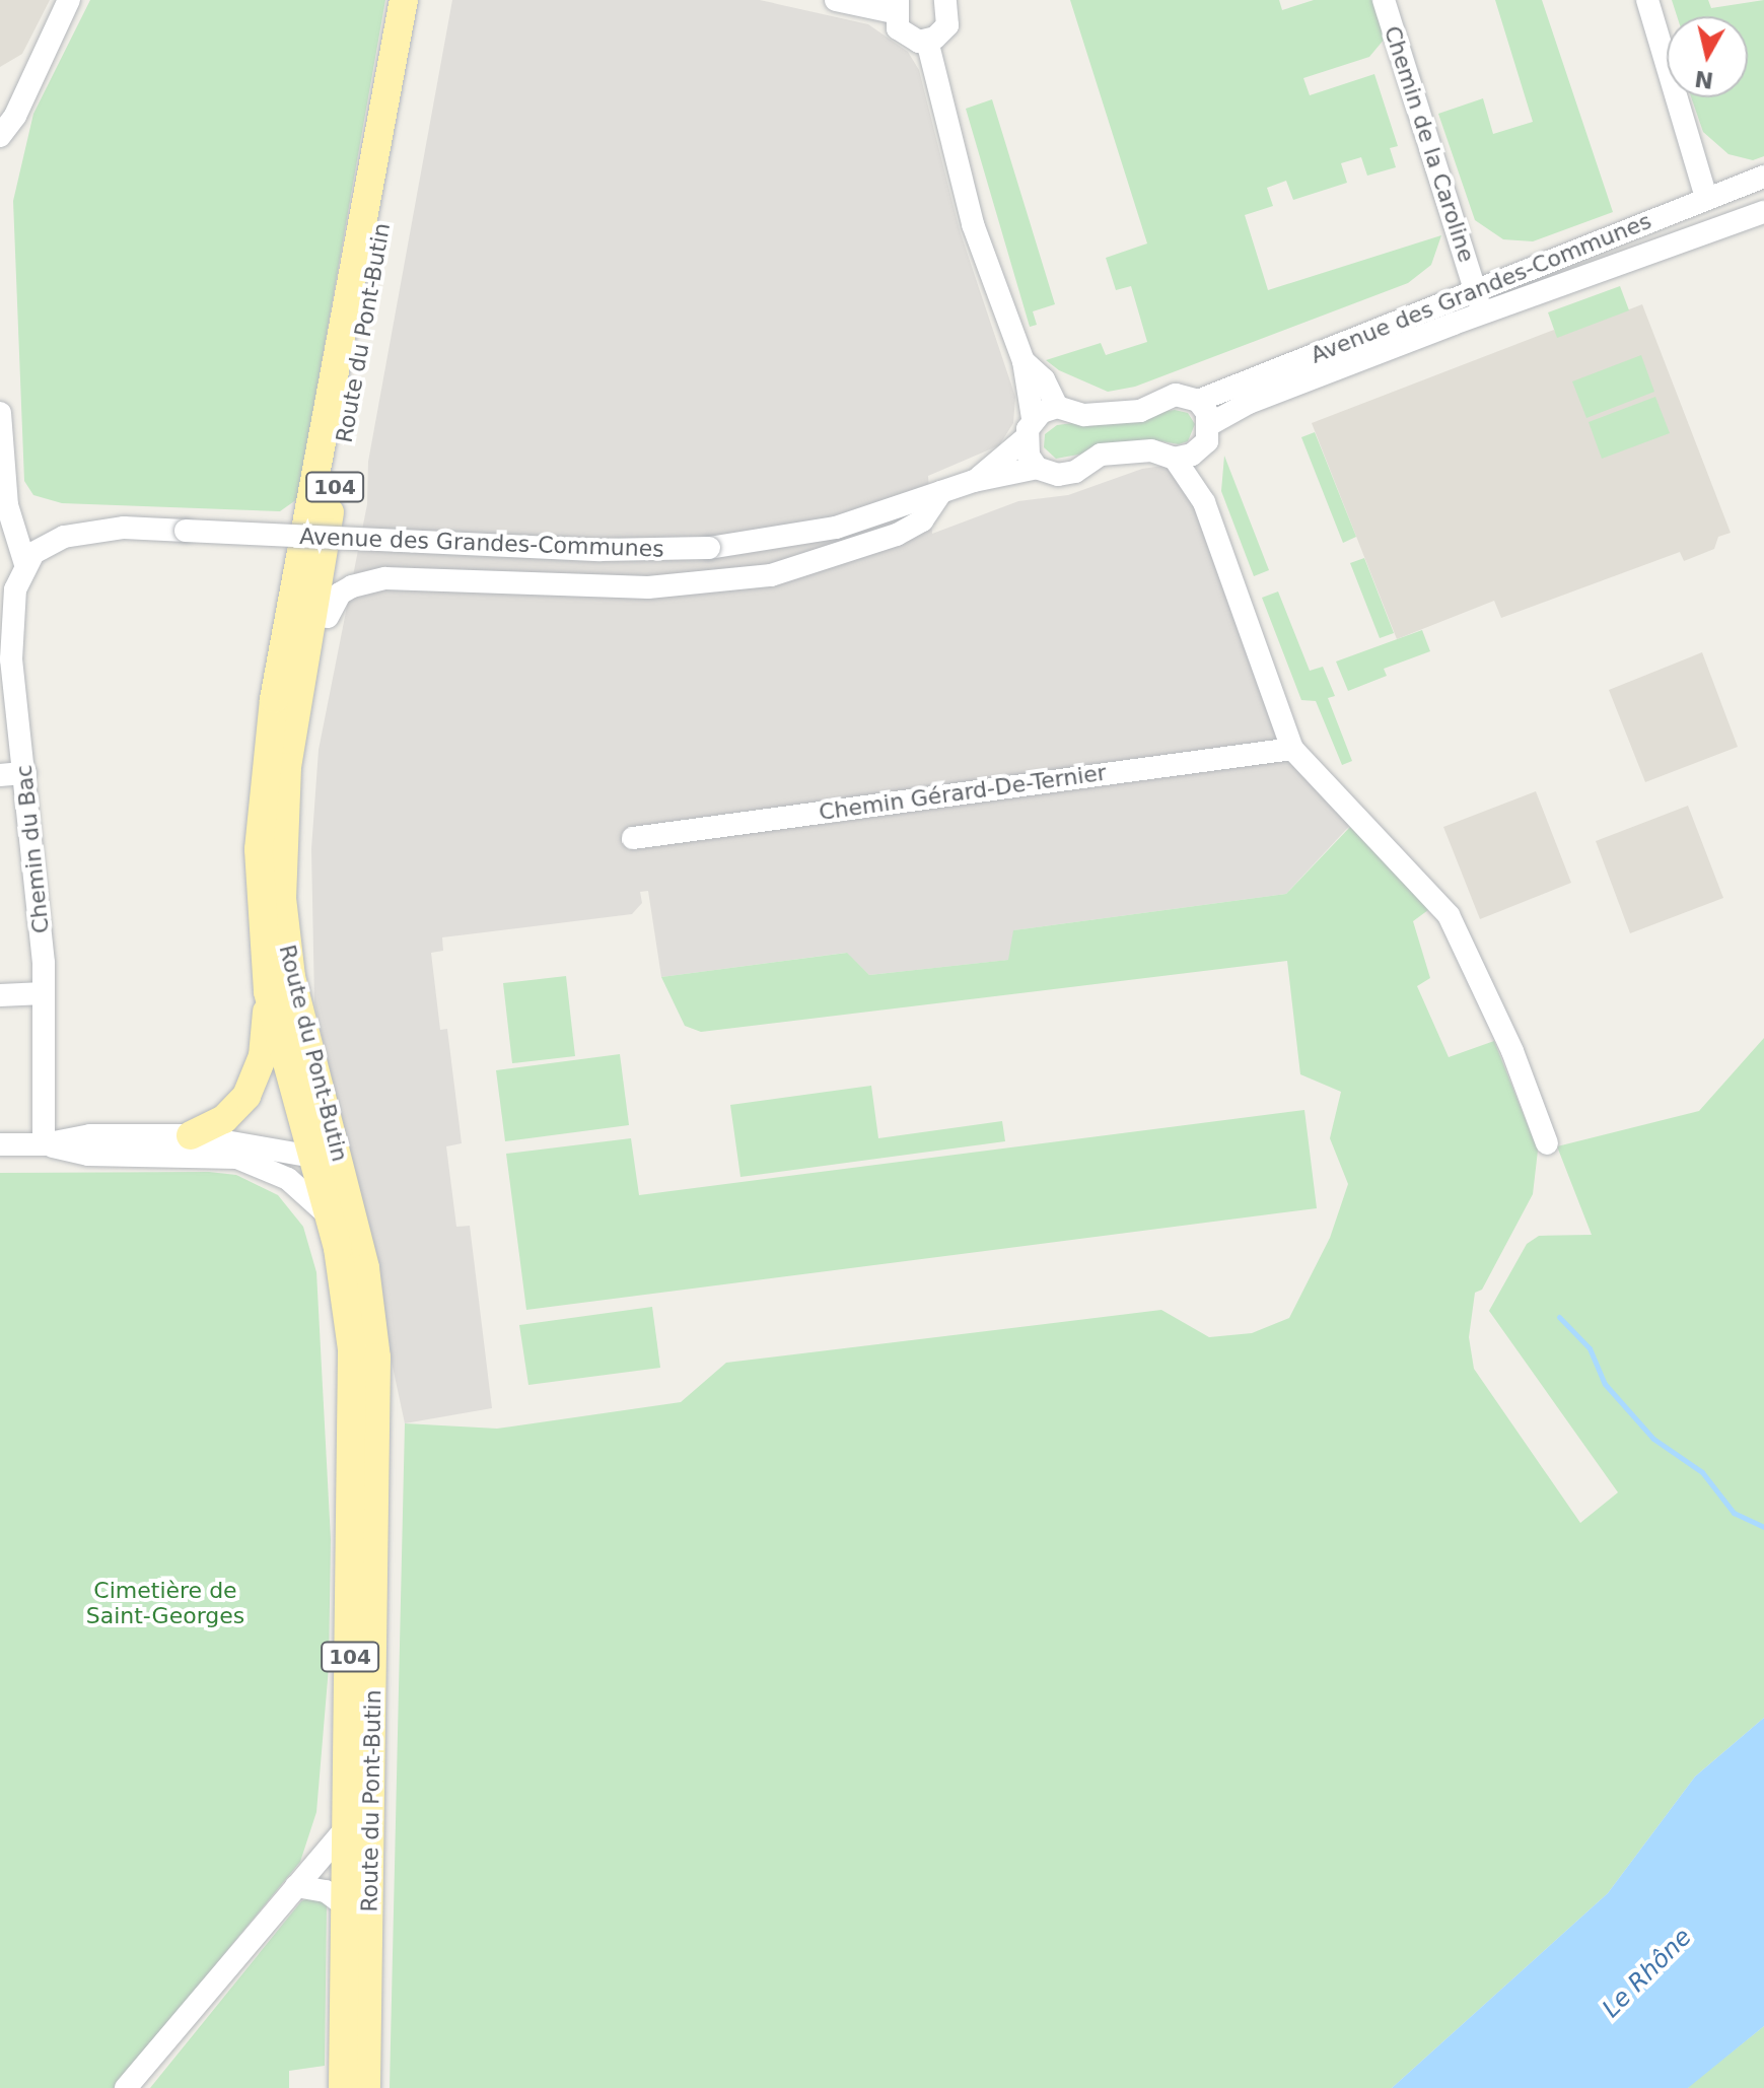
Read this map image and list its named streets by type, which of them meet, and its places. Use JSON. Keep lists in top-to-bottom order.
{
  "streets": {
    "main road": ["Route du Pont-Butin", "104"],
    "street": [
      "Chemin de la Caroline",
      "Avenue des Grandes-Communes",
      "Chemin Gérard-De-Ternier",
      "Chemin du Bac"
    ]
  },
  "crossings": [
    ["Chemin de la Caroline", "Avenue des Grandes-Communes"],
    ["Avenue des Grandes-Communes", "Chemin du Bac"]
  ],
  "water": ["Le Rhône"],
  "parks": ["Cimetière de Saint-Georges"],
  "north": "bottom"
}
